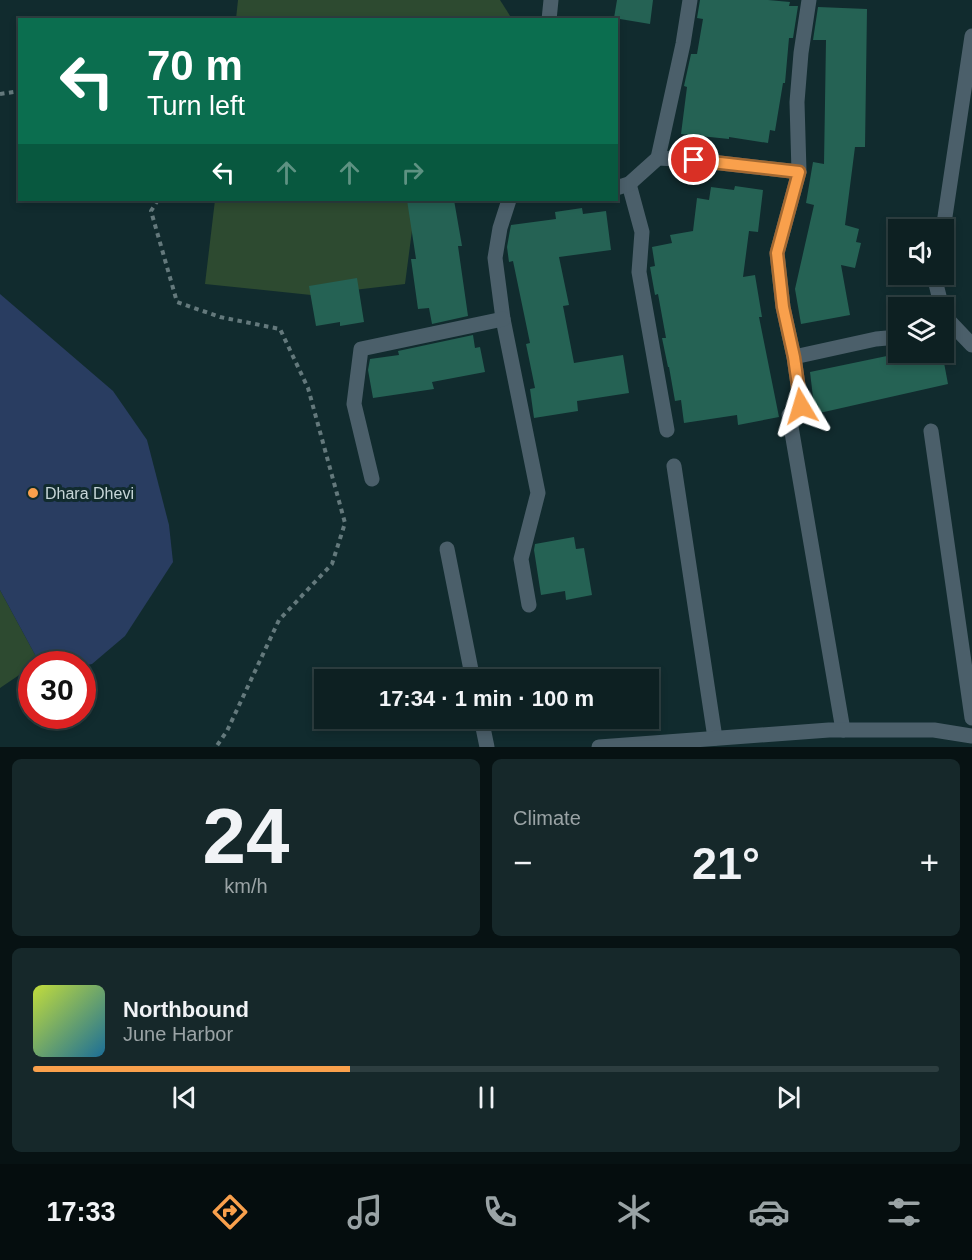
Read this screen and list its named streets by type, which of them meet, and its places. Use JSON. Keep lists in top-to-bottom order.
{
  "places": ["Dhara Dhevi"],
  "page": {
    "turn": ["70 m", "Turn left"],
    "limit": "30",
    "trip": "17:34 · 1 min · 100 m",
    "tile": [
      ["24", "km/h"],
      "Climate"
    ],
    "heat": ["−", "21°", "+"],
    "song": ["Northbound", "June Harbor"],
    "tabs": "17:33"
  }
}
